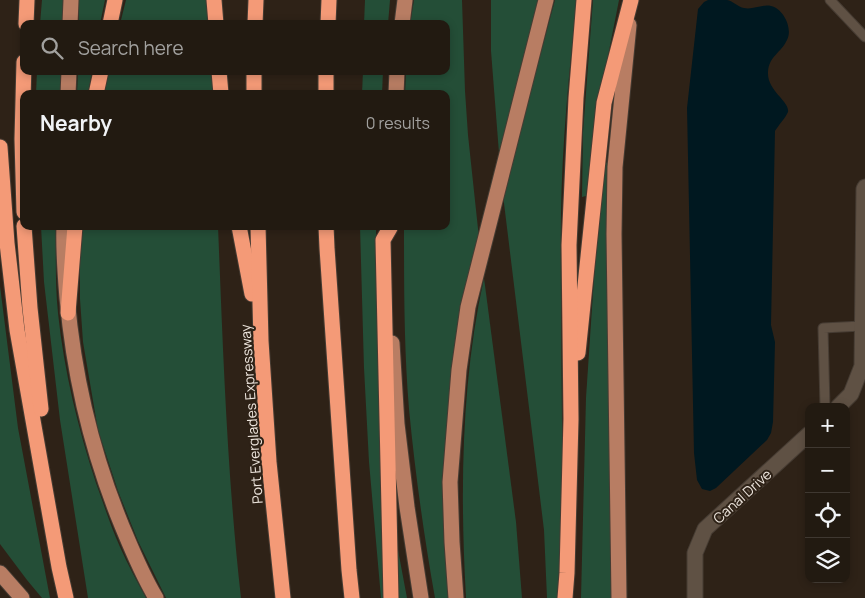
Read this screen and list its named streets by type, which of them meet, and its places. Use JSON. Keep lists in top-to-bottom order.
{
  "streets": {
    "highway": ["Port Everglades Expressway"],
    "street": ["Canal Drive"]
  },
  "page": {
    "search": "Search here",
    "heading": ["Nearby", "0 results"],
    "map_buttons": ["+", "−"]
  }
}
